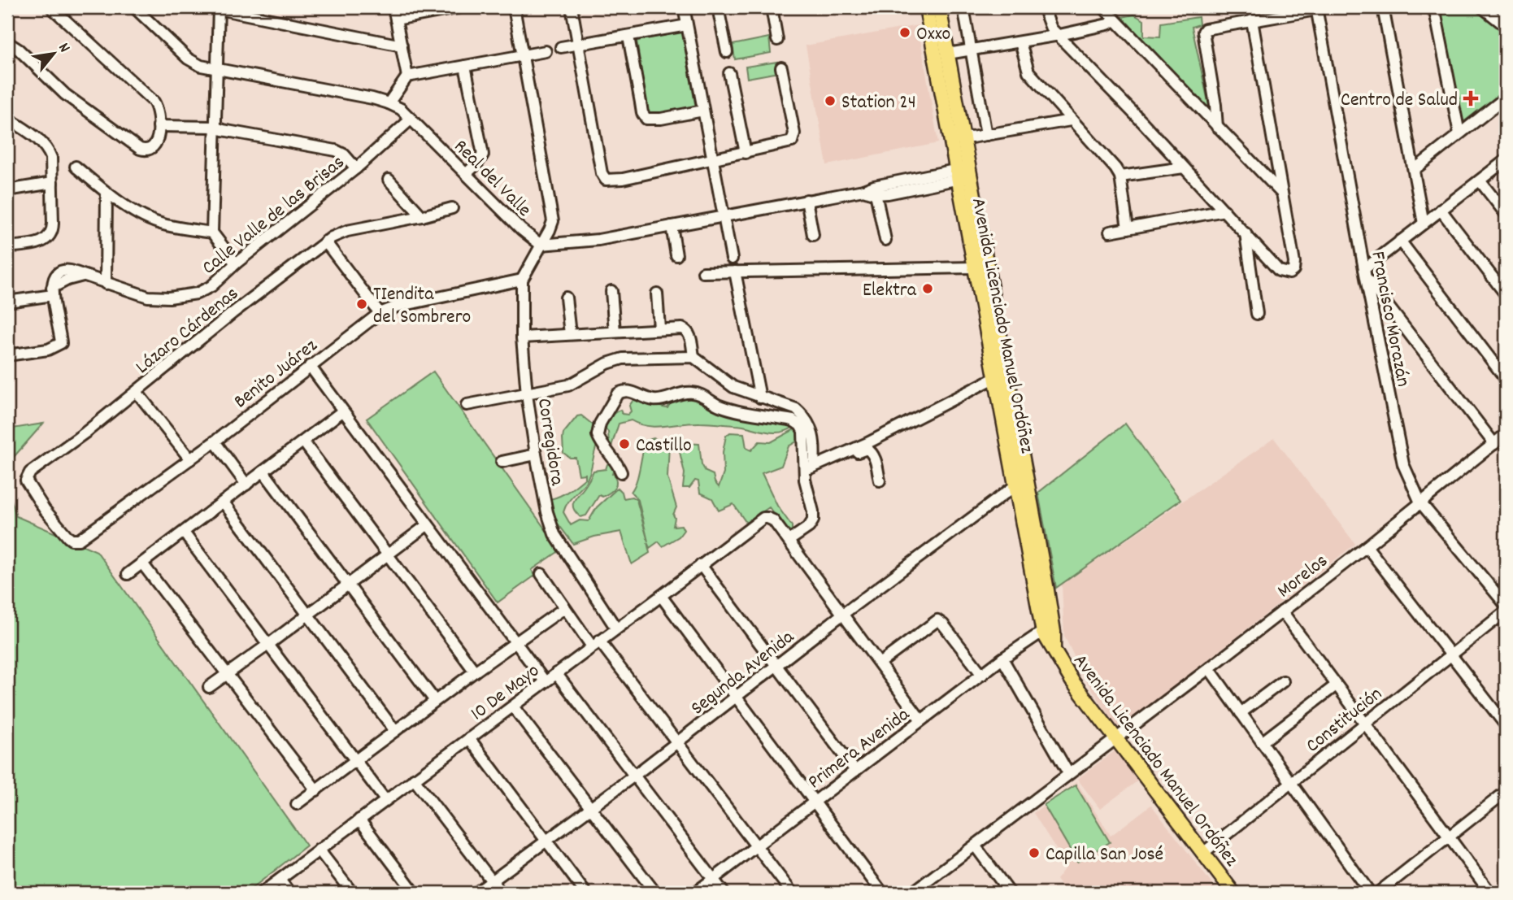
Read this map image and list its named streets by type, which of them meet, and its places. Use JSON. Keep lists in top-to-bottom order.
{
  "streets": {
    "main road": ["Avenida Licenciado Manuel Ordóñez"],
    "street": [
      "Real del Valle",
      "Calle Valle de las Brisas",
      "Francisco Morazán",
      "Lázaro Cárdenas",
      "Benito Juárez",
      "Corregidora",
      "Morelos",
      "Segunda Avenida",
      "10 De Mayo",
      "Constitución",
      "Primera Avenida"
    ]
  },
  "crossings": [
    ["Real del Valle", "Calle Valle de las Brisas"],
    ["Real del Valle", "Corregidora"],
    ["Francisco Morazán", "Morelos"],
    ["Avenida Licenciado Manuel Ordóñez", "Morelos"],
    ["Avenida Licenciado Manuel Ordóñez", "Segunda Avenida"],
    ["Avenida Licenciado Manuel Ordóñez", "Constitución"],
    ["Avenida Licenciado Manuel Ordóñez", "Primera Avenida"],
    ["Lázaro Cárdenas", "Benito Juárez"],
    ["Benito Juárez", "Corregidora"],
    ["Corregidora", "10 De Mayo"]
  ],
  "places": {
    "other": [
      "Oxxo",
      "Station 24",
      "Elektra",
      "TIendita del Sombrero",
      "Castillo",
      "Capilla San José"
    ],
    "health": ["Centro de Salud"]
  },
  "north": "top right"
}
